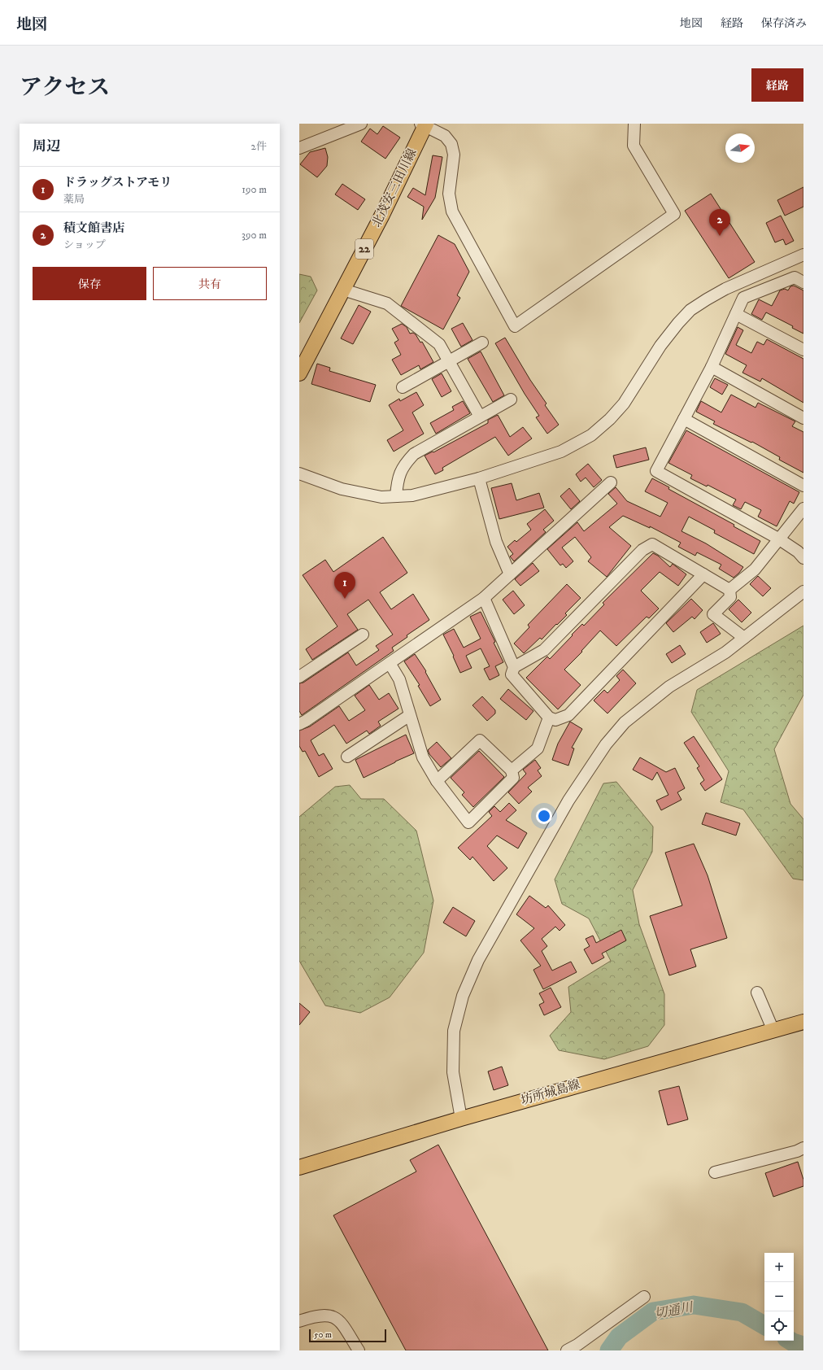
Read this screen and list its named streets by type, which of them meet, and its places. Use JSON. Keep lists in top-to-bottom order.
{
  "streets": {
    "main road": ["北茂安三田川線", "22", "坊所城島線"]
  },
  "water": ["切通川"],
  "scale_bar": "50 m",
  "north": "right",
  "page": {
    "header": "地図",
    "nav": ["地図", "経路", "保存済み"],
    "title": "アクセス",
    "buttons": [
      "経路",
      ["保存", "共有"]
    ],
    "heading": ["周辺", "2件"],
    "list": [
      {
        "mark": "1",
        "name": "ドラッグストアモリ",
        "note": "薬局",
        "value": "190 m"
      },
      {
        "mark": "2",
        "name": "積文館書店",
        "note": "ショップ",
        "value": "390 m"
      }
    ],
    "pins": ["2", "1"],
    "map_buttons": ["+", "−"],
    "scale": "50 m"
  }
}
